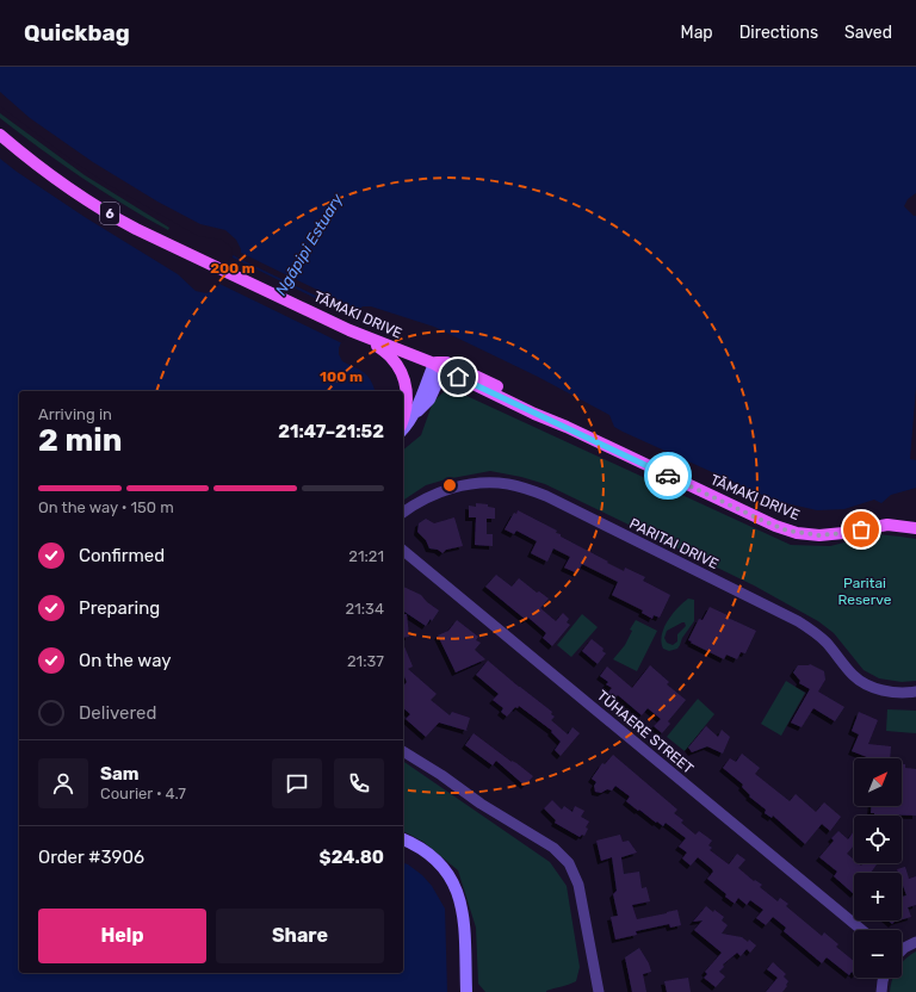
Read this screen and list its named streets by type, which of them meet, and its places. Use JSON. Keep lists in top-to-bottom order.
{
  "streets": {
    "main road": ["6", "TĀMAKI DRIVE"],
    "street": ["PARITAI DRIVE", "TŪHAERE STREET"]
  },
  "crossings": [
    ["6", "TĀMAKI DRIVE"]
  ],
  "water": ["Ngāpipi Estuary"],
  "parks": ["Paritai Reserve"],
  "north": "top right",
  "page": {
    "header": "Quickbag",
    "nav": ["Map", "Directions", "Saved"],
    "heading": ["2 min", "Arriving in", "21:47–21:52"],
    "panel": [
      "Sam",
      "Courier · 4.7",
      "Order #3906",
      "$24.80"
    ],
    "bar": "On the way · 150 m",
    "list": [
      ["Confirmed", "21:21"],
      ["Preparing", "21:34"],
      ["On the way", "21:37"],
      "Delivered"
    ],
    "map_buttons": ["+", "−"],
    "buttons": ["Help", "Share"]
  },
  "rings": ["200 m", "100 m"]
}
